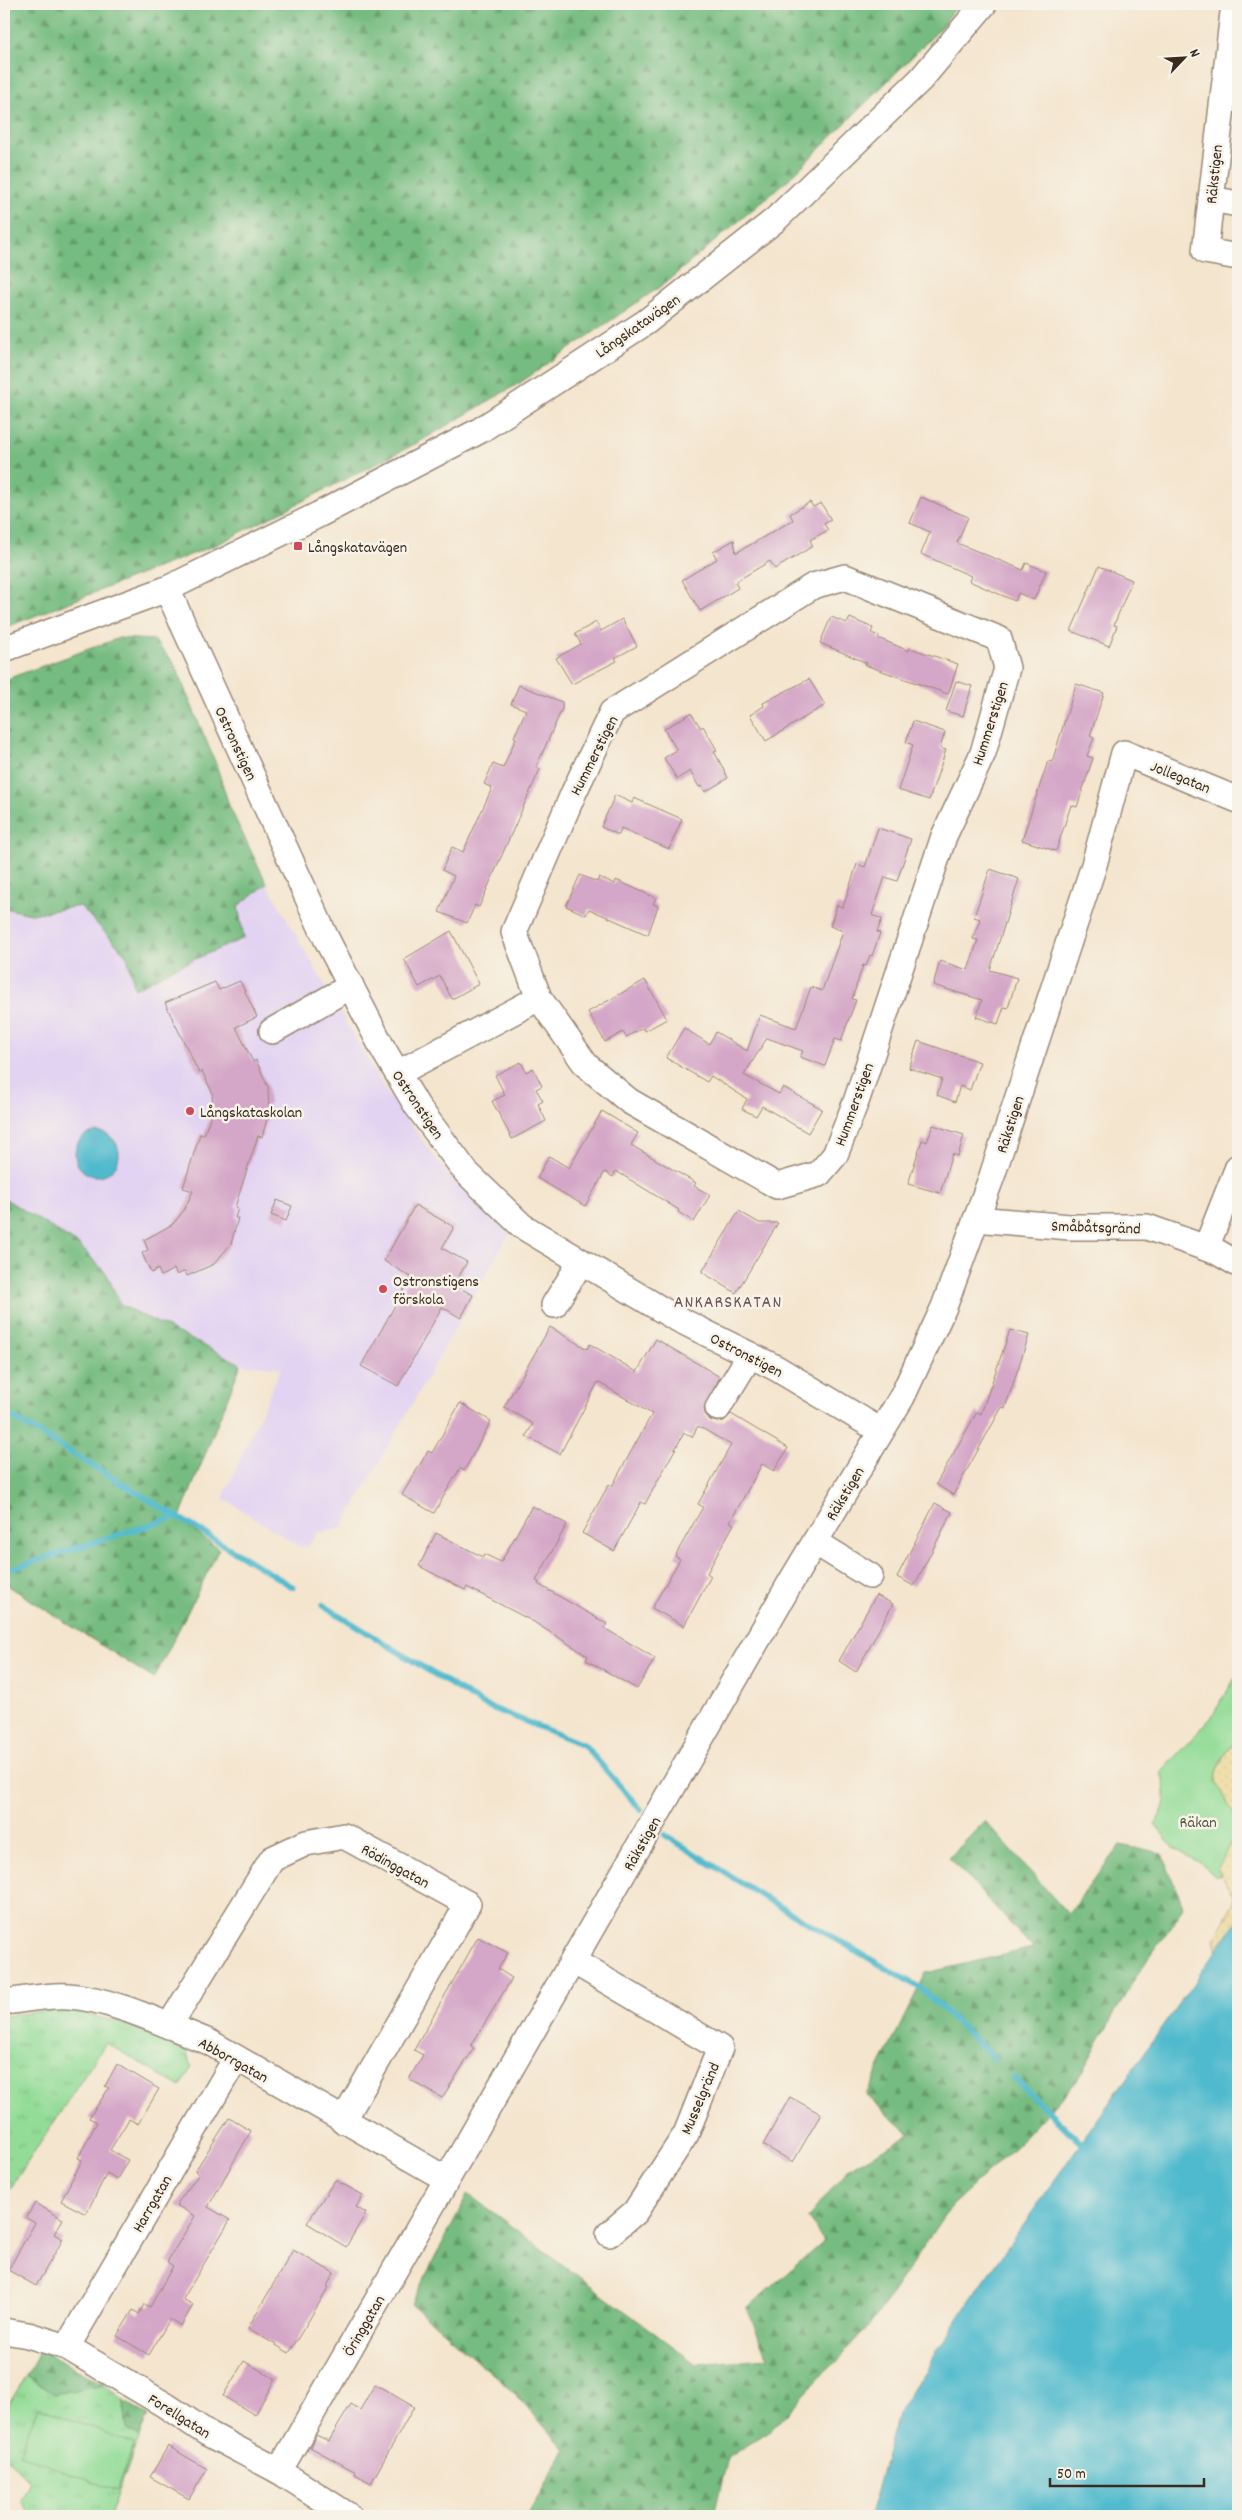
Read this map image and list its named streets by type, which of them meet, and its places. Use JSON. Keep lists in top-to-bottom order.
{
  "streets": {
    "street": [
      "Räkstigen",
      "Långskatavägen",
      "Hummerstigen",
      "Ostronstigen",
      "Jollegatan",
      "Småbåtsgränd",
      "Rödinggatan",
      "Abborrgatan",
      "Musselgränd",
      "Harrgatan",
      "Öringgatan",
      "Forellgatan"
    ]
  },
  "crossings": [
    ["Räkstigen", "Ostronstigen"],
    ["Räkstigen", "Jollegatan"],
    ["Räkstigen", "Småbåtsgränd"],
    ["Räkstigen", "Abborrgatan"],
    ["Räkstigen", "Musselgränd"],
    ["Räkstigen", "Öringgatan"],
    ["Långskatavägen", "Ostronstigen"],
    ["Rödinggatan", "Abborrgatan"],
    ["Abborrgatan", "Harrgatan"],
    ["Abborrgatan", "Öringgatan"],
    ["Harrgatan", "Forellgatan"],
    ["Öringgatan", "Forellgatan"]
  ],
  "districts": ["ANKARSKATAN"],
  "parks": ["Räkan"],
  "places": {
    "transit": ["Långskatavägen"],
    "other": ["Långskataskolan", "Ostronstigens förskola"]
  },
  "scale_bar": "50 m",
  "north": "top right"
}
